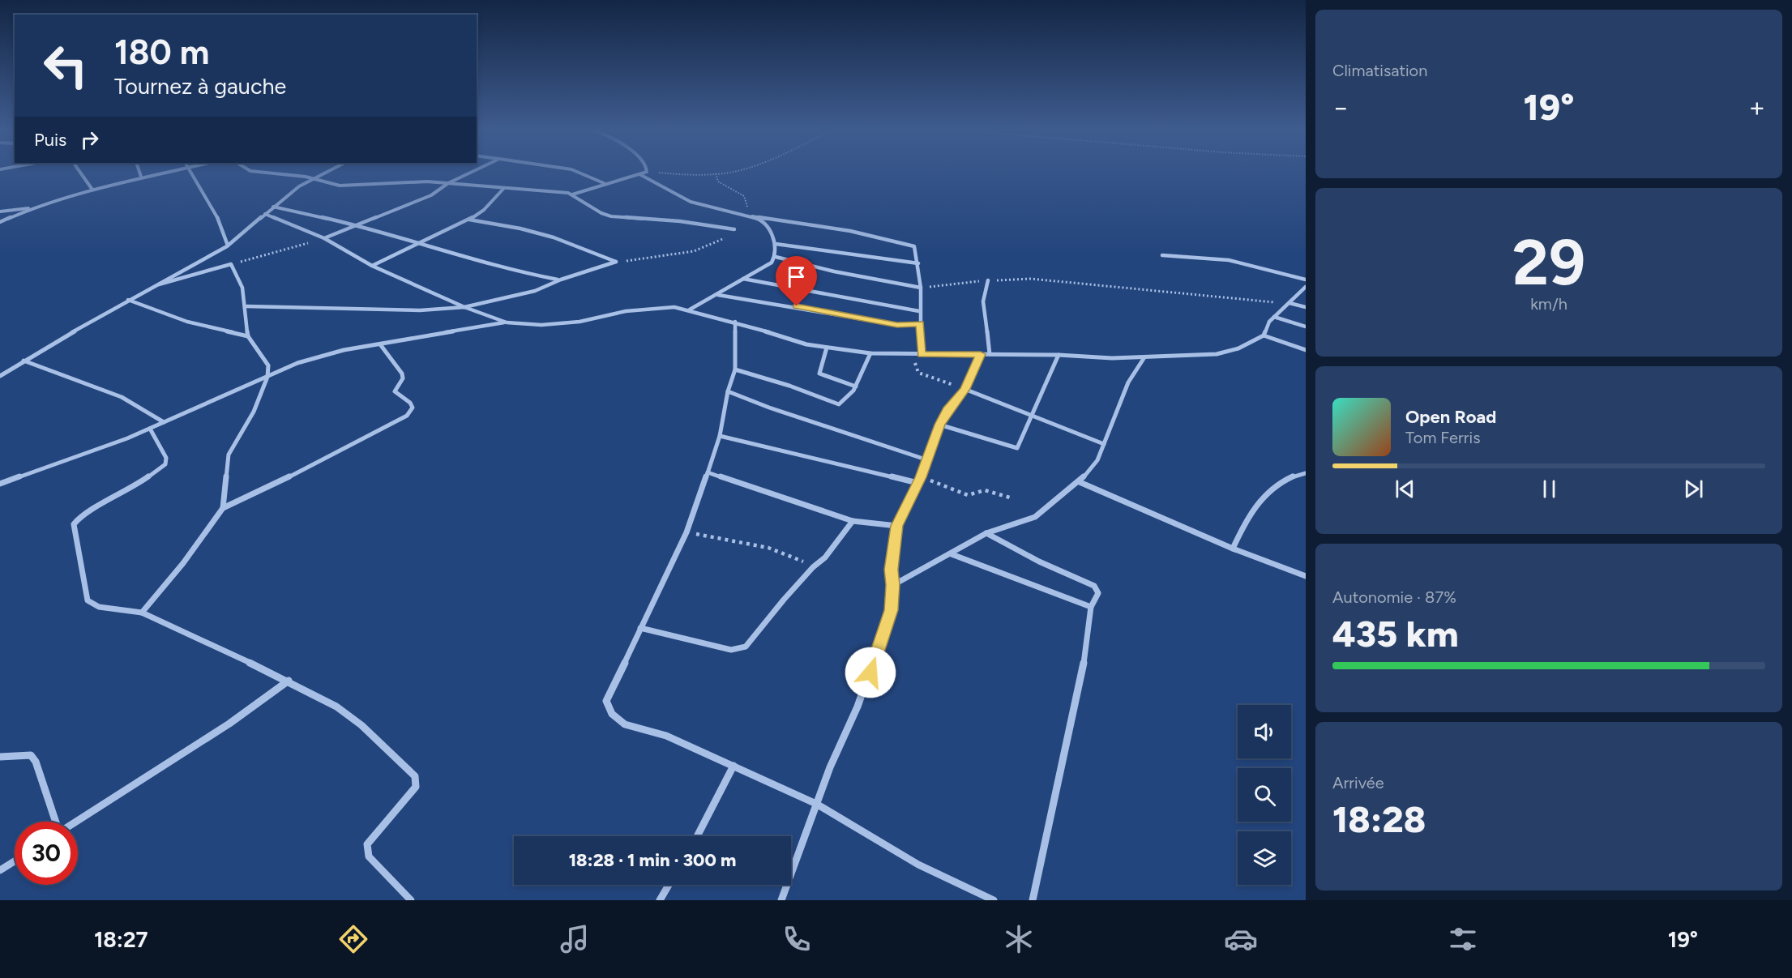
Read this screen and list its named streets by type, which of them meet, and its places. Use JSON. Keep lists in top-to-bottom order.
{
  "page": {
    "tile": [
      "Climatisation",
      ["29", "km/h"],
      ["Autonomie · 87%", "435 km"],
      ["Arrivée", "18:28"]
    ],
    "turn": ["180 m", "Tournez à gauche"],
    "heat": ["−", "19°", "+"],
    "then": "Puis",
    "song": ["Open Road", "Tom Ferris"],
    "limit": "30",
    "trip": "18:28 · 1 min · 300 m",
    "tabs": ["18:27", "19°"]
  }
}
